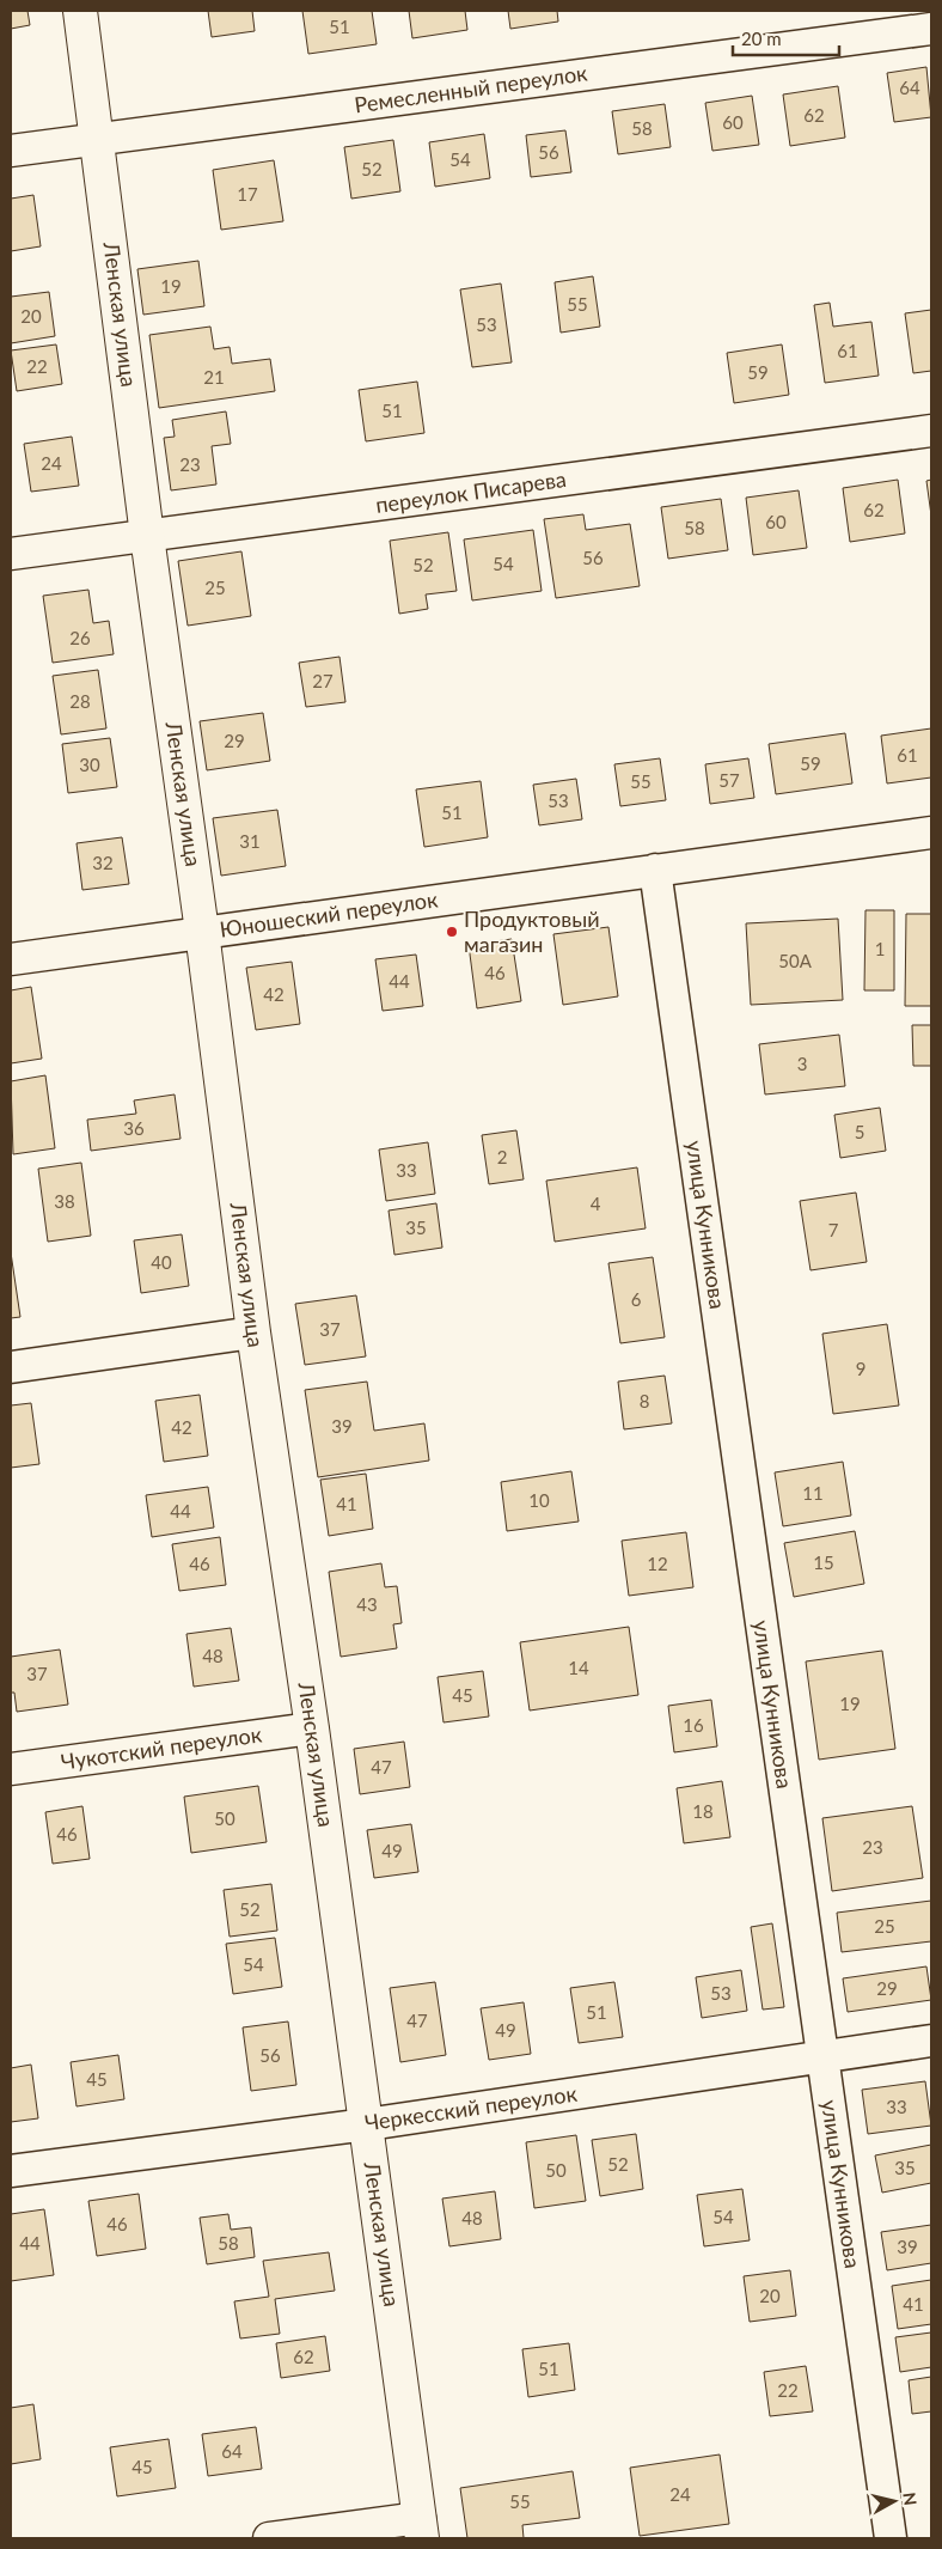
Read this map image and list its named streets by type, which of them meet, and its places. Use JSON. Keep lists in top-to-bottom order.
{
  "streets": {
    "street": [
      "Ремесленный переулок",
      "Ленская улица",
      "переулок Писарева",
      "Юношеский переулок",
      "улица Кунникова",
      "Чукотский переулок",
      "Черкесский переулок"
    ]
  },
  "crossings": [
    ["Ремесленный переулок", "Ленская улица"],
    ["Ленская улица", "переулок Писарева"],
    ["Ленская улица", "Юношеский переулок"],
    ["Ленская улица", "Чукотский переулок"],
    ["Ленская улица", "Черкесский переулок"],
    ["Юношеский переулок", "улица Кунникова"],
    ["улица Кунникова", "Черкесский переулок"]
  ],
  "places": ["Продуктовый магазин"],
  "house_numbers": [
    "51",
    "64",
    "62",
    "60",
    "58",
    "56",
    "54",
    "52",
    "17",
    "19",
    "55",
    "20",
    "53",
    "61",
    "22",
    "59",
    "21",
    "51",
    "24",
    "23",
    "62",
    "60",
    "58",
    "56",
    "54",
    "52",
    "25",
    "26",
    "27",
    "28",
    "29",
    "61",
    "59",
    "30",
    "57",
    "55",
    "53",
    "51",
    "31",
    "32",
    "1",
    "50А",
    "46",
    "44",
    "42",
    "3",
    "36",
    "5",
    "2",
    "33",
    "38",
    "4",
    "35",
    "7",
    "40",
    "6",
    "37",
    "9",
    "8",
    "39",
    "42",
    "11",
    "10",
    "41",
    "44",
    "15",
    "46",
    "12",
    "43",
    "48",
    "14",
    "37",
    "45",
    "19",
    "16",
    "47",
    "18",
    "50",
    "46",
    "23",
    "49",
    "52",
    "25",
    "54",
    "29",
    "53",
    "51",
    "47",
    "49",
    "56",
    "45",
    "33",
    "52",
    "35",
    "50",
    "54",
    "48",
    "46",
    "44",
    "58",
    "39",
    "20",
    "41",
    "62",
    "51",
    "22",
    "64",
    "45",
    "24",
    "55"
  ],
  "scale_bar": "20 m",
  "north": "right"
}
